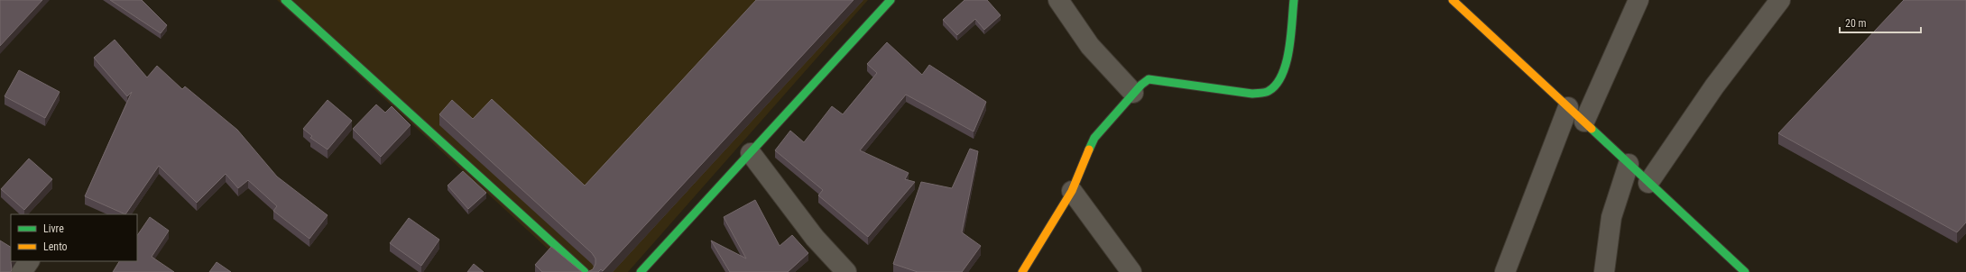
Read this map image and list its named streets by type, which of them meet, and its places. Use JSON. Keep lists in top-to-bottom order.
{
  "legend": ["Livre", "Lento"],
  "scale_bar": "20 m"
}
